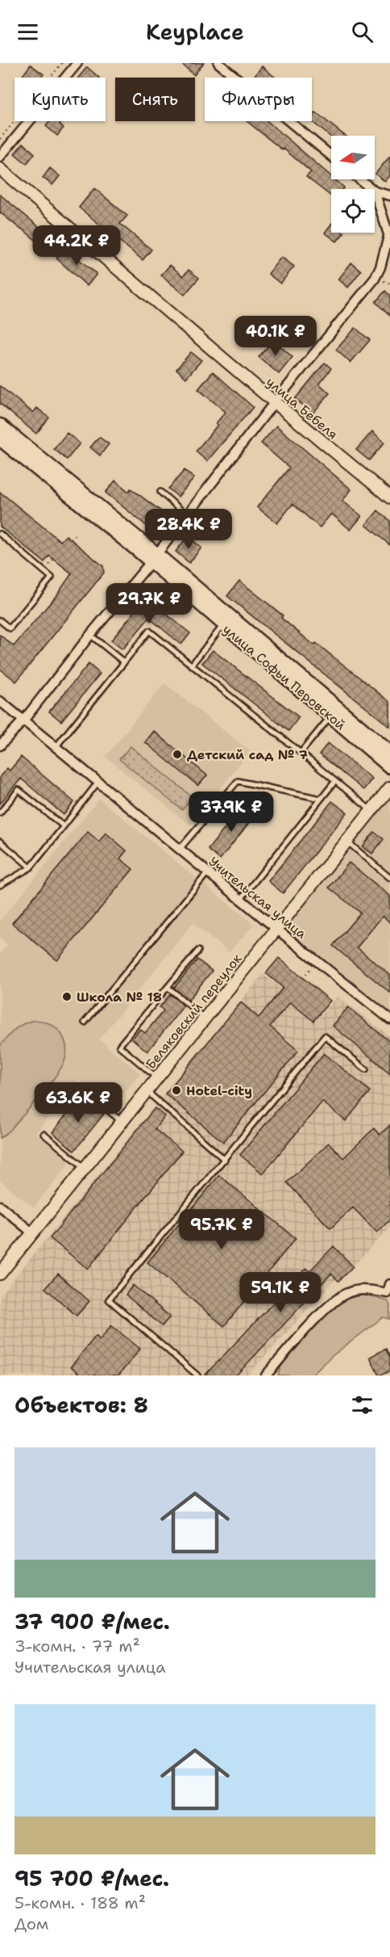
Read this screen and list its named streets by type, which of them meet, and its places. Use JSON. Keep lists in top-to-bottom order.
{
  "streets": {
    "main road": ["улица Софьи Перовской"],
    "street": ["улица Бебеля", "Учительская улица", "Беляковский переулок"]
  },
  "crossings": [
    ["Учительская улица", "Беляковский переулок"]
  ],
  "places": ["Детский сад № 7", "Школа № 18", "Hotel-city"],
  "north": "left",
  "page": {
    "header": "Keyplace",
    "chip": ["Купить", "Снять", "Фильтры"],
    "price": [
      "44.2K ₽",
      "40.1K ₽",
      "28.4K ₽",
      "29.7K ₽",
      "37.9K ₽",
      "63.6K ₽",
      "95.7K ₽",
      "59.1K ₽"
    ],
    "heading": "Объектов: 8",
    "list": [
      {
        "name": "37 900 ₽/мес.",
        "note": "3-комн. · 77 m² · Учительская улица"
      },
      {
        "name": "95 700 ₽/мес.",
        "note": "5-комн. · 188 m² · Дом"
      }
    ]
  }
}
